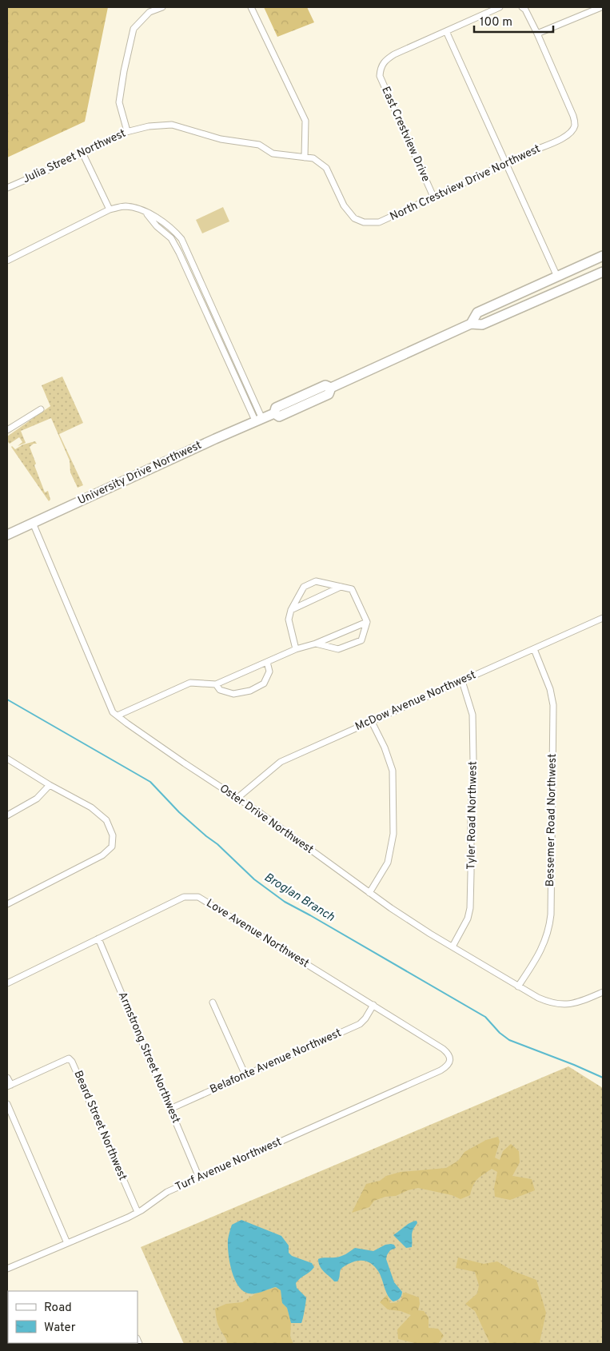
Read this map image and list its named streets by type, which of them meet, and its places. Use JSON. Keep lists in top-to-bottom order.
{
  "streets": {
    "highway": ["University Drive Northwest"],
    "street": [
      "East Crestview Drive",
      "Julia Street Northwest",
      "North Crestview Drive Northwest",
      "McDow Avenue Northwest",
      "Tyler Road Northwest",
      "Oster Drive Northwest",
      "Bessemer Road Northwest",
      "Love Avenue Northwest",
      "Armstrong Street Northwest",
      "Belafonte Avenue Northwest",
      "Beard Street Northwest",
      "Turf Avenue Northwest"
    ]
  },
  "crossings": [
    ["East Crestview Drive", "North Crestview Drive Northwest"],
    ["Julia Street Northwest", "North Crestview Drive Northwest"],
    ["University Drive Northwest", "Oster Drive Northwest"],
    ["McDow Avenue Northwest", "Tyler Road Northwest"],
    ["McDow Avenue Northwest", "Oster Drive Northwest"],
    ["McDow Avenue Northwest", "Bessemer Road Northwest"],
    ["Tyler Road Northwest", "Oster Drive Northwest"],
    ["Oster Drive Northwest", "Bessemer Road Northwest"],
    ["Love Avenue Northwest", "Armstrong Street Northwest"],
    ["Love Avenue Northwest", "Belafonte Avenue Northwest"],
    ["Love Avenue Northwest", "Turf Avenue Northwest"],
    ["Armstrong Street Northwest", "Belafonte Avenue Northwest"],
    ["Armstrong Street Northwest", "Turf Avenue Northwest"],
    ["Beard Street Northwest", "Turf Avenue Northwest"]
  ],
  "water": ["Broglan Branch"],
  "legend": ["Road", "Water"],
  "scale_bar": "100 m"
}
